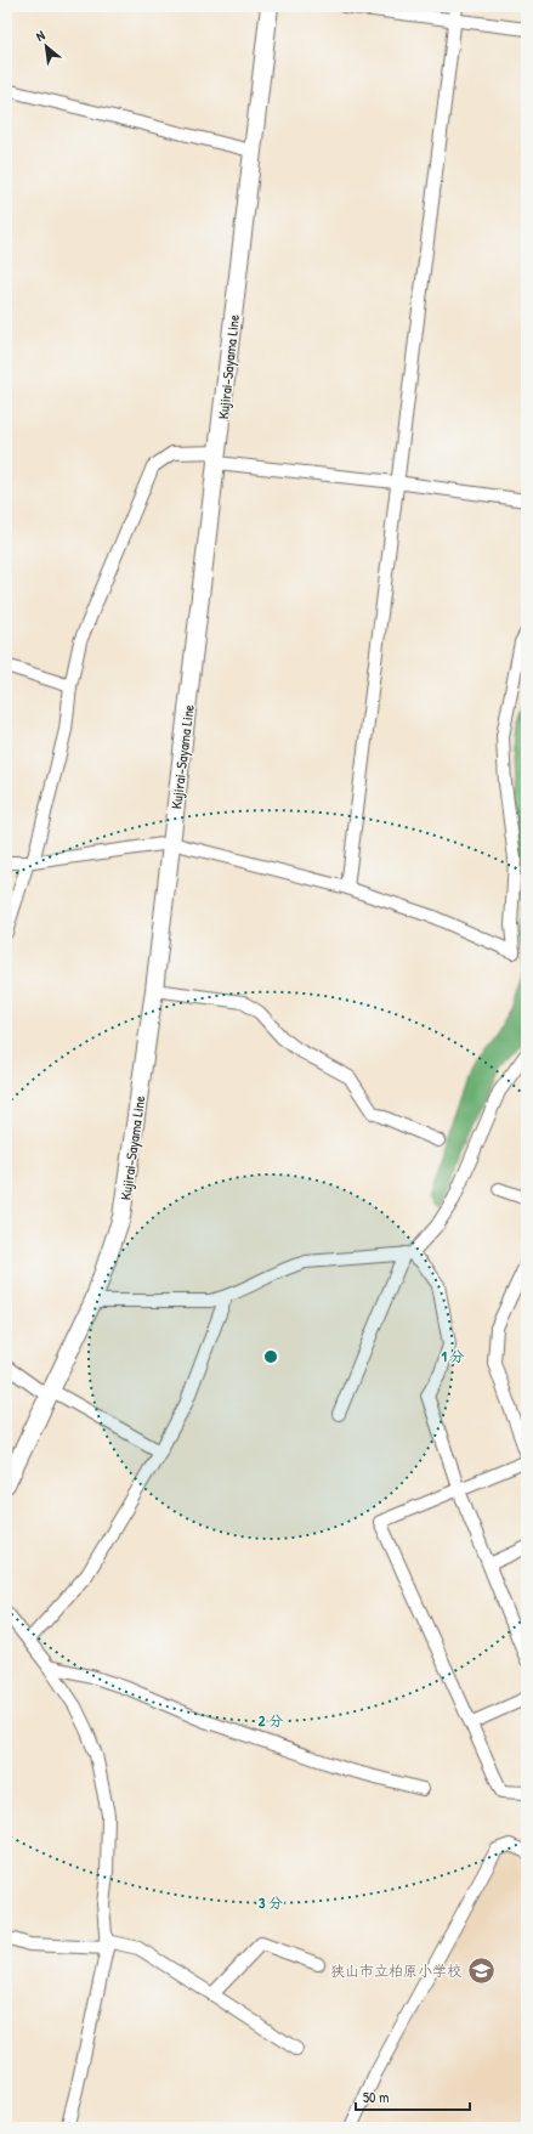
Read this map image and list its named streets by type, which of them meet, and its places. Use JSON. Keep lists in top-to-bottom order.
{
  "streets": {
    "main road": ["Kujirai-Sayama Line"]
  },
  "places": {
    "school or university": ["狭山市立柏原小学校"]
  },
  "scale_bar": "50 m",
  "north": "top left",
  "rings": ["1 分", "2 分", "3 分"]
}
